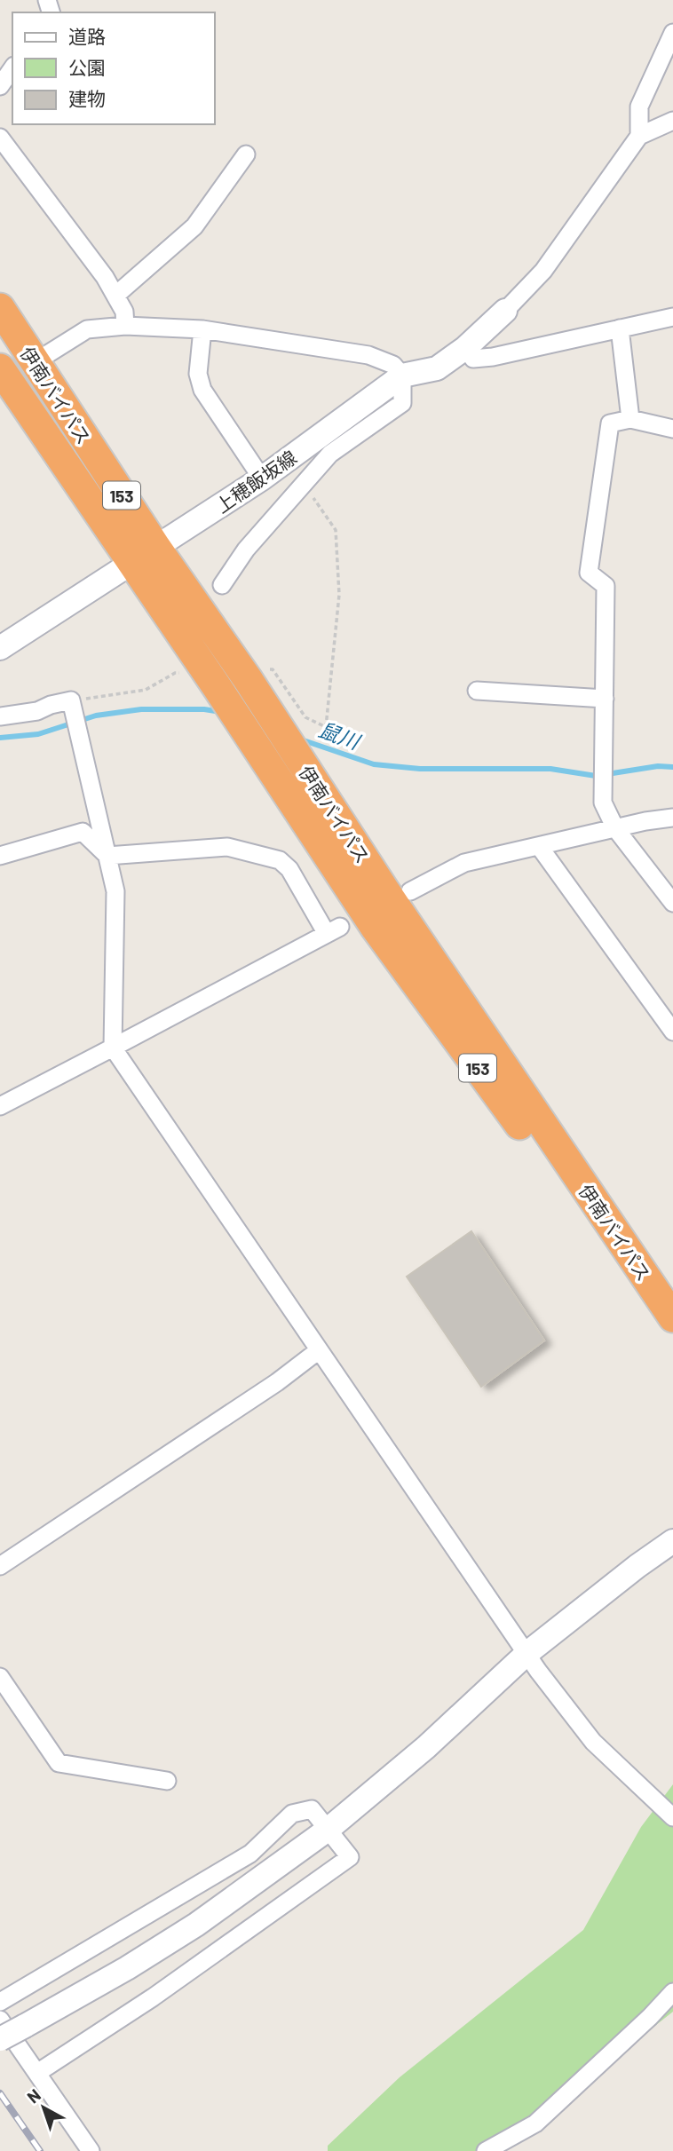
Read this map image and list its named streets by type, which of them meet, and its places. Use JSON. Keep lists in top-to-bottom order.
{
  "streets": {
    "highway": ["伊南バイパス", "153"],
    "street": ["上穂飯坂線"]
  },
  "crossings": [
    ["伊南バイパス", "上穂飯坂線"]
  ],
  "water": ["鼠川"],
  "legend": ["道路", "公園", "建物"],
  "north": "top left"
}
